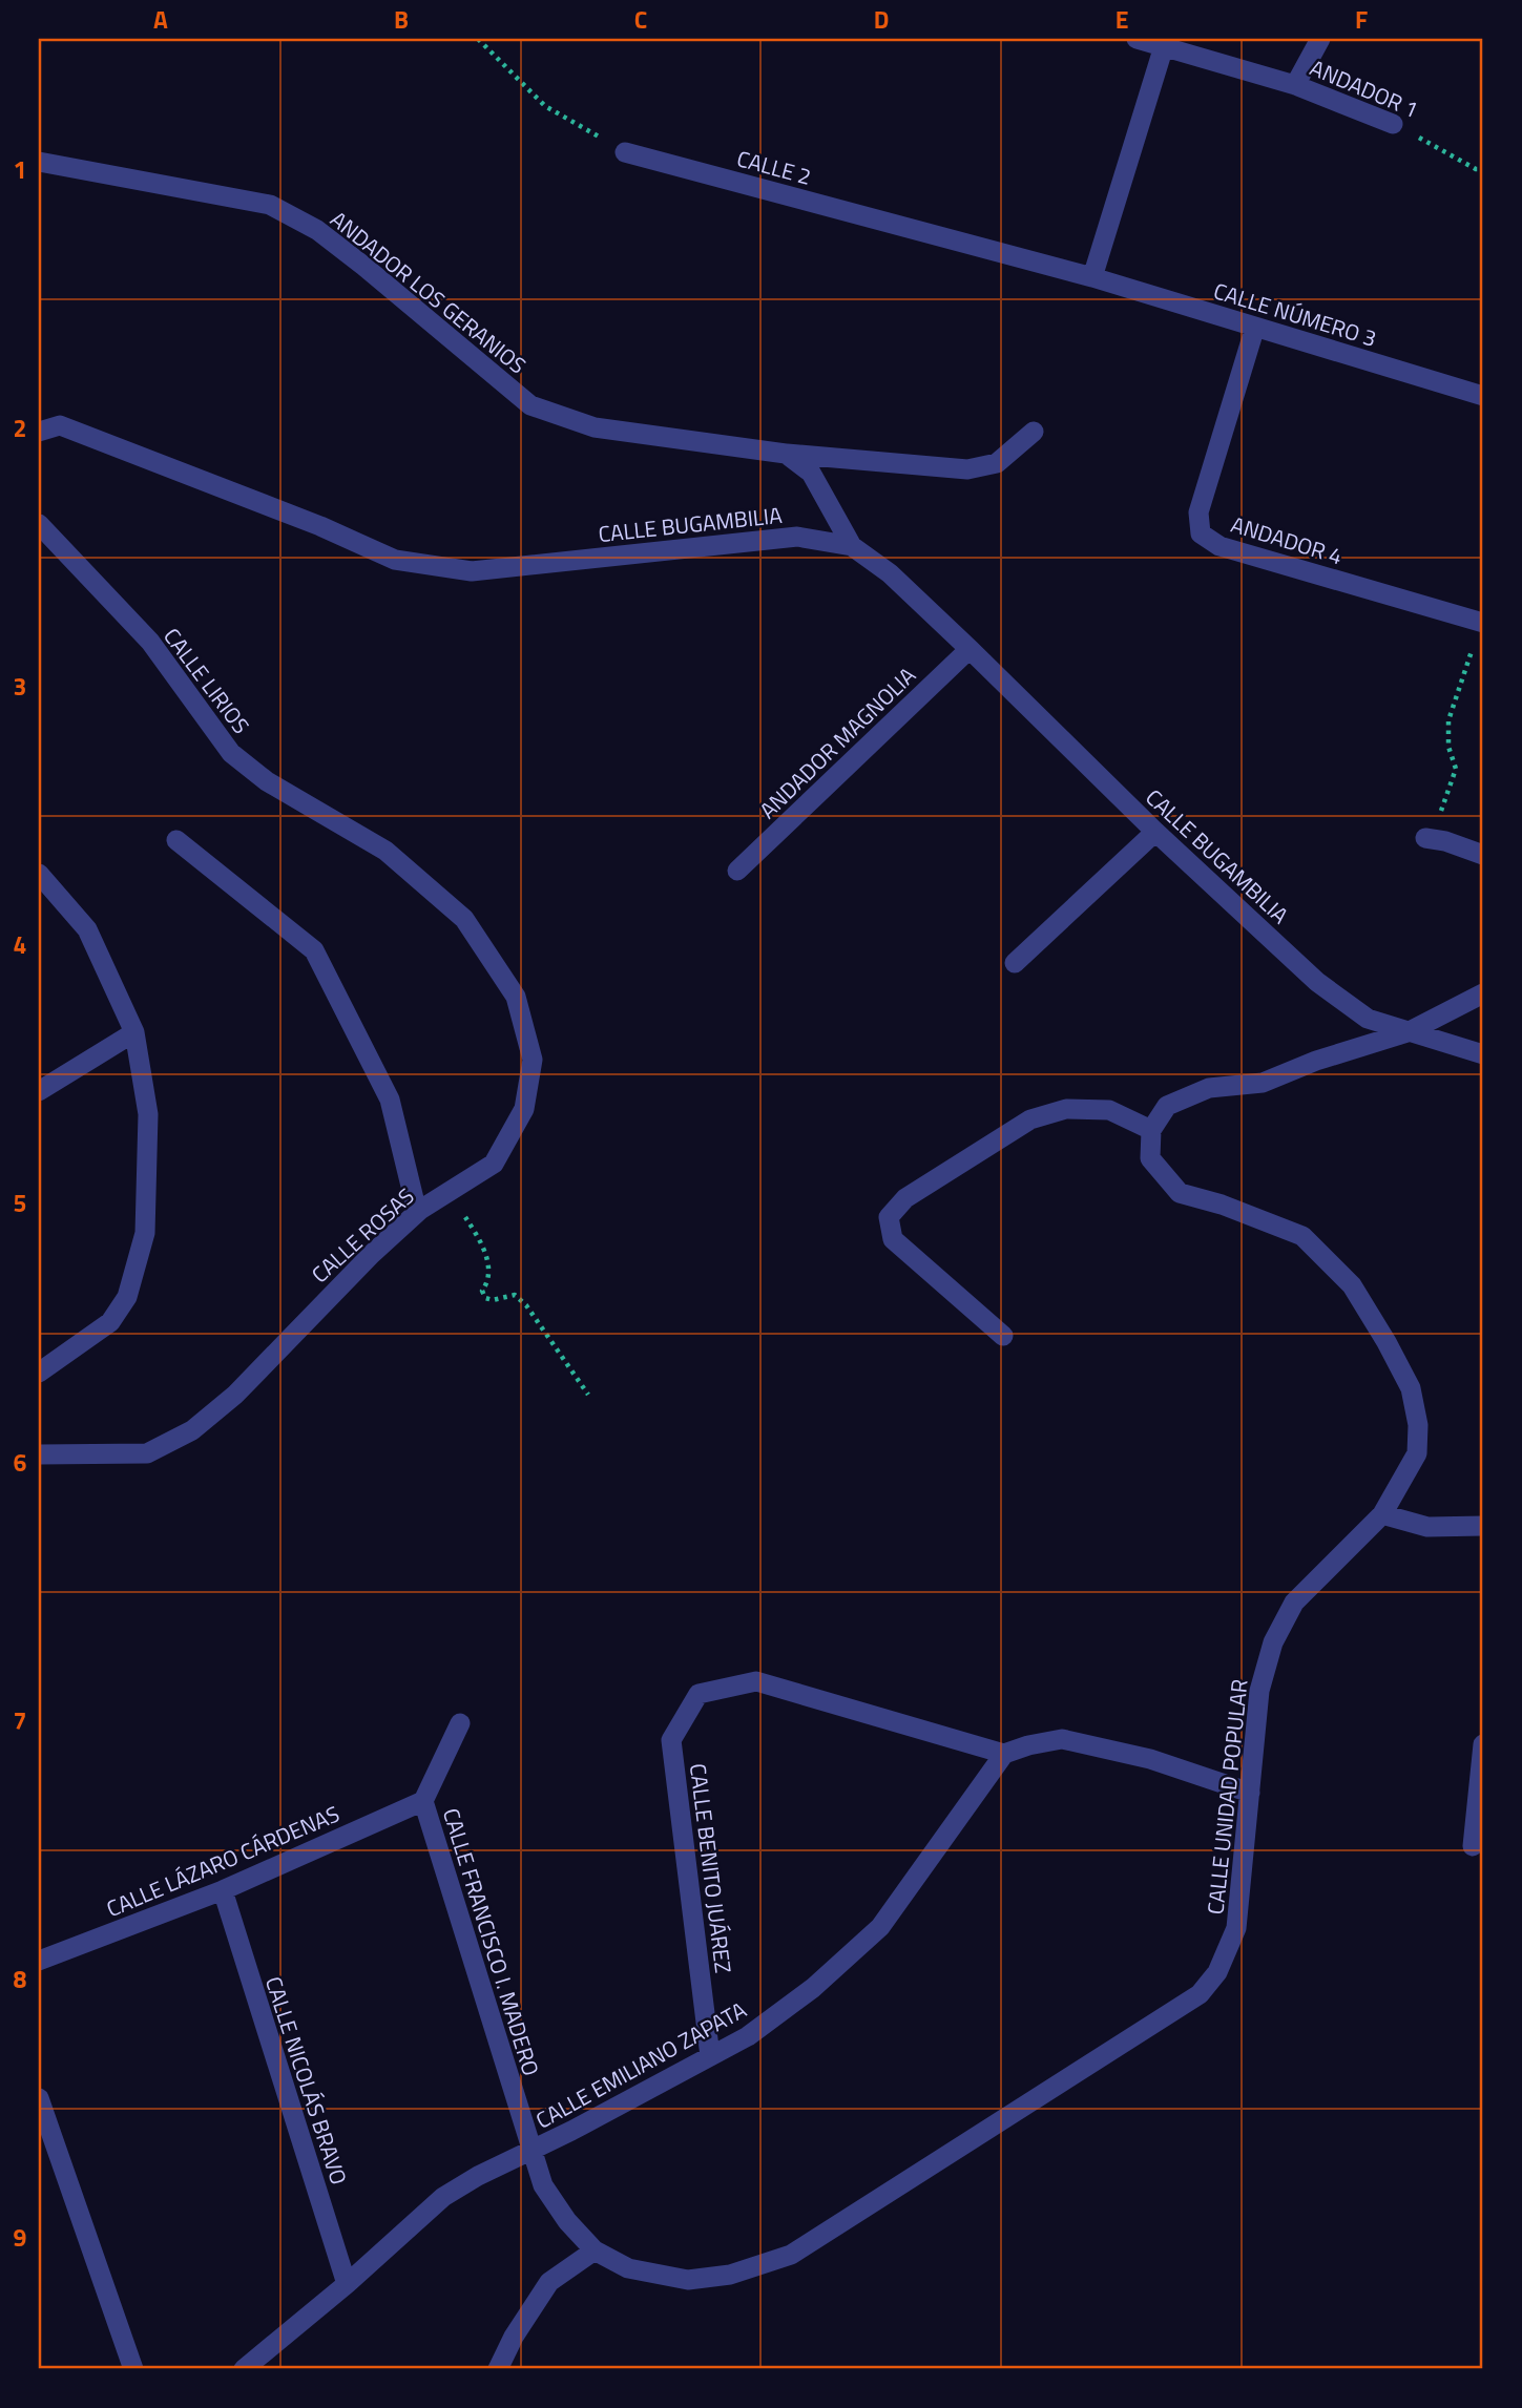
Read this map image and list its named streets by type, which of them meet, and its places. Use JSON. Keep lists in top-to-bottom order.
{
  "streets": {
    "street": [
      "ANDADOR 1",
      "CALLE 2",
      "ANDADOR LOS GERANIOS",
      "CALLE NÚMERO 3",
      "CALLE BUGAMBILIA",
      "ANDADOR 4",
      "CALLE LIRIOS",
      "ANDADOR MAGNOLIA",
      "CALLE ROSAS",
      "CALLE UNIDAD POPULAR",
      "CALLE LÁZARO CÁRDENAS",
      "CALLE BENITO JUÁREZ",
      "CALLE FRANCISCO I. MADERO",
      "CALLE EMILIANO ZAPATA",
      "CALLE NICOLÁS BRAVO"
    ]
  },
  "crossings": [
    ["CALLE 2", "CALLE NÚMERO 3"],
    ["CALLE NÚMERO 3", "ANDADOR 4"],
    ["CALLE BUGAMBILIA", "ANDADOR MAGNOLIA"],
    ["CALLE LIRIOS", "CALLE ROSAS"],
    ["CALLE UNIDAD POPULAR", "CALLE FRANCISCO I. MADERO"],
    ["CALLE LÁZARO CÁRDENAS", "CALLE FRANCISCO I. MADERO"],
    ["CALLE LÁZARO CÁRDENAS", "CALLE NICOLÁS BRAVO"],
    ["CALLE BENITO JUÁREZ", "CALLE EMILIANO ZAPATA"],
    ["CALLE FRANCISCO I. MADERO", "CALLE EMILIANO ZAPATA"],
    ["CALLE EMILIANO ZAPATA", "CALLE NICOLÁS BRAVO"]
  ],
  "grid": {
    "columns": [
      "A",
      "B",
      "C",
      "D",
      "E",
      "F"
    ],
    "rows": [
      "1",
      "2",
      "3",
      "4",
      "5",
      "6",
      "7",
      "8",
      "9"
    ]
  }
}
